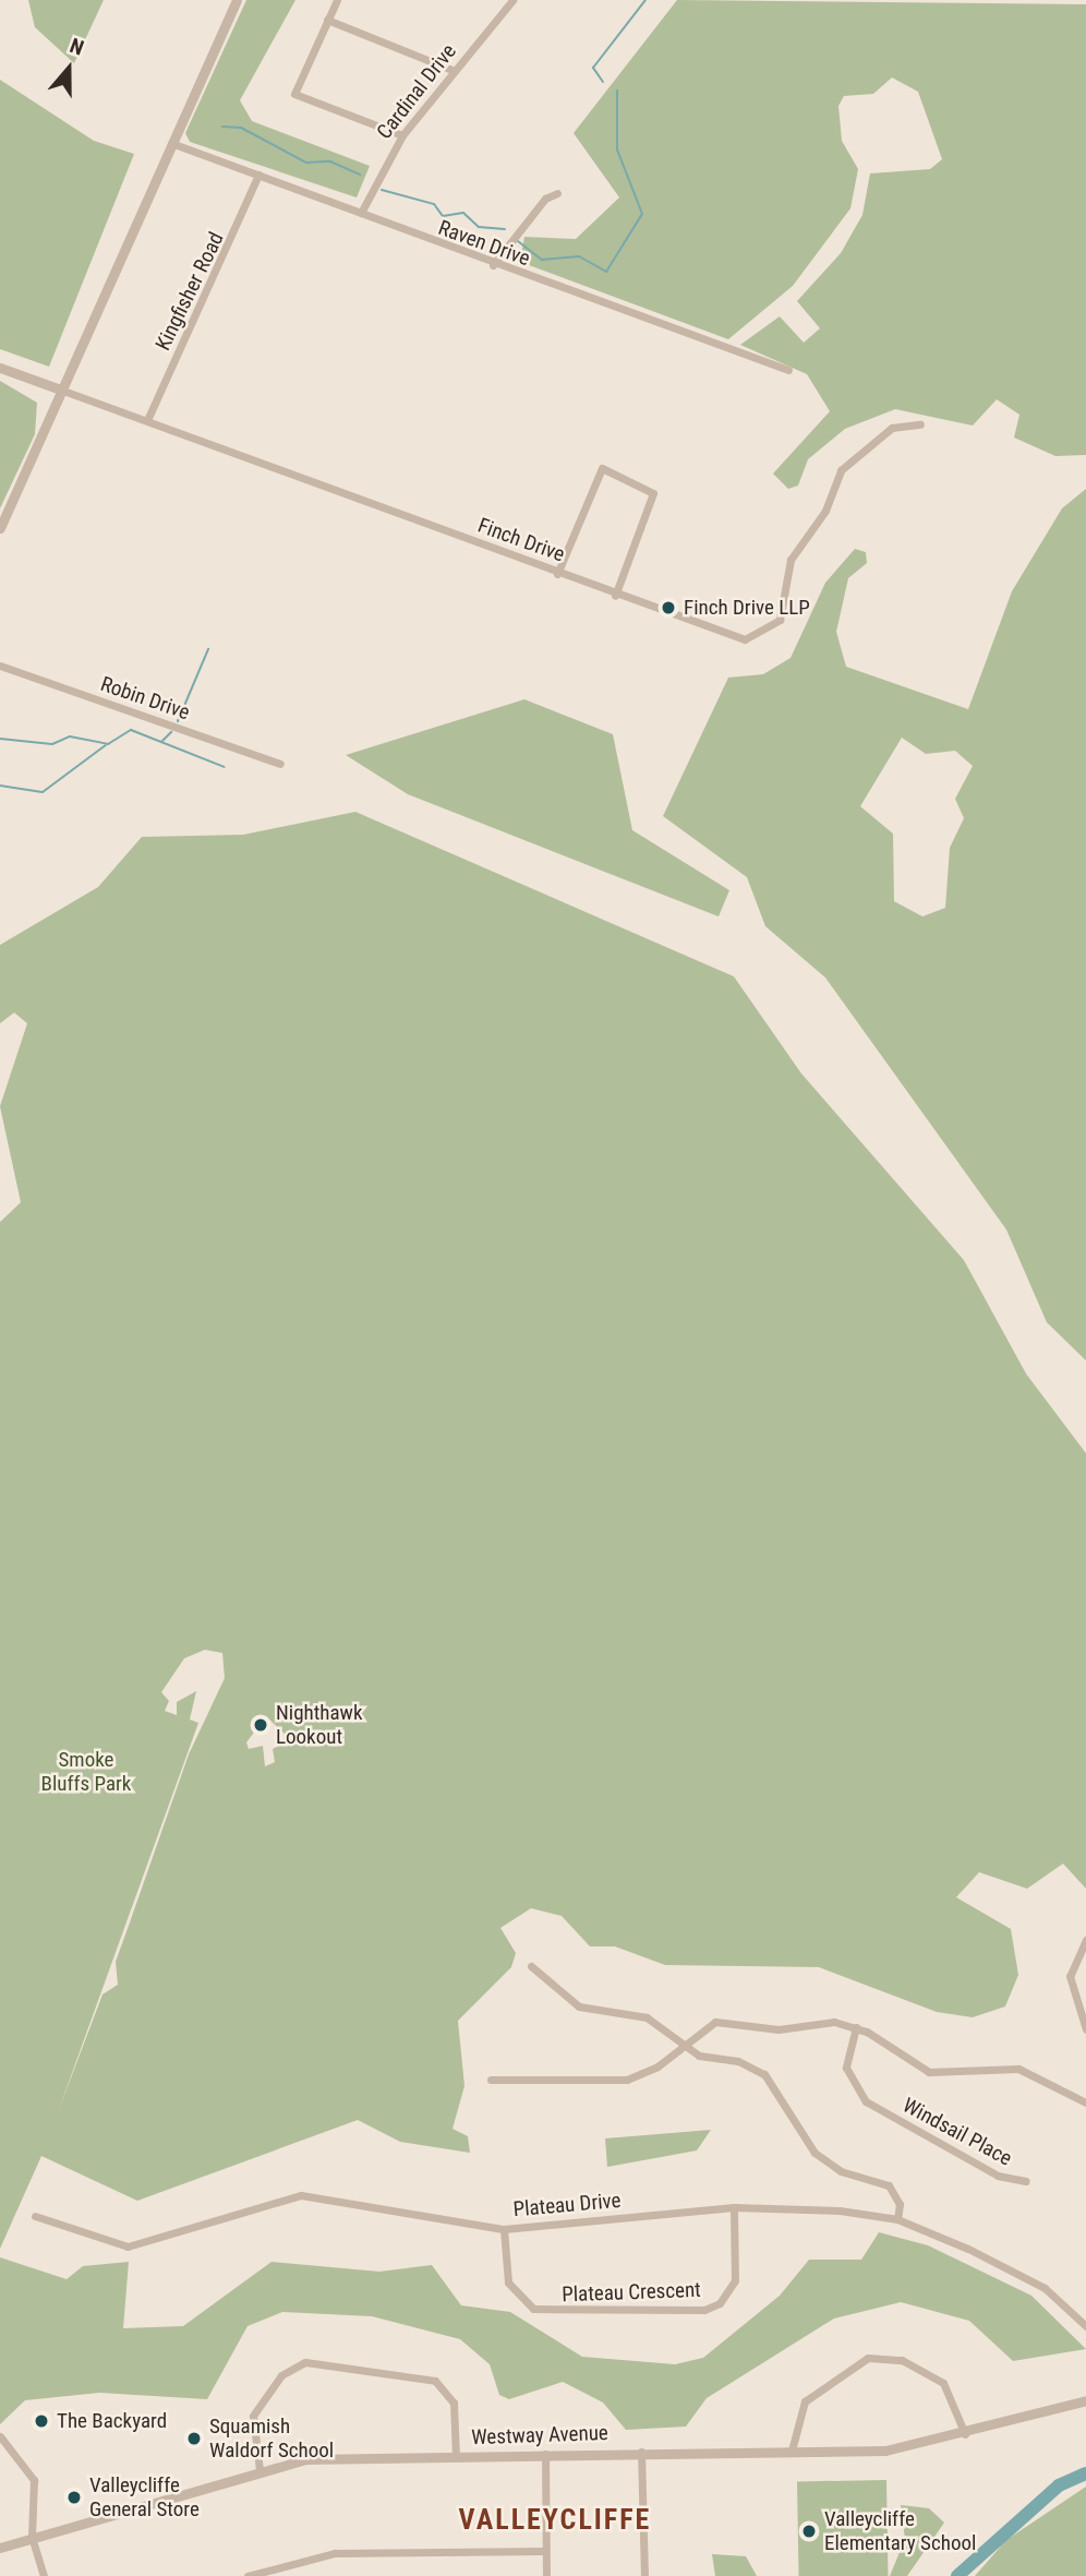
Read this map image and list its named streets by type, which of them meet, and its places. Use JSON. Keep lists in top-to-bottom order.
{
  "streets": {
    "street": [
      "Cardinal Drive",
      "Raven Drive",
      "Kingfisher Road",
      "Finch Drive",
      "Robin Drive",
      "Windsail Place",
      "Plateau Drive",
      "Plateau Crescent",
      "Westway Avenue"
    ]
  },
  "crossings": [
    ["Cardinal Drive", "Raven Drive"],
    ["Raven Drive", "Kingfisher Road"],
    ["Kingfisher Road", "Finch Drive"],
    ["Plateau Drive", "Plateau Crescent"]
  ],
  "districts": ["VALLEYCLIFFE"],
  "parks": ["Smoke Bluffs Park"],
  "places": [
    "Finch Drive LLP",
    "Nighthawk Lookout",
    "The Backyard",
    "Squamish Waldorf School",
    "Valleycliffe General Store",
    "Valleycliffe Elementary School"
  ],
  "north": "top"
}
